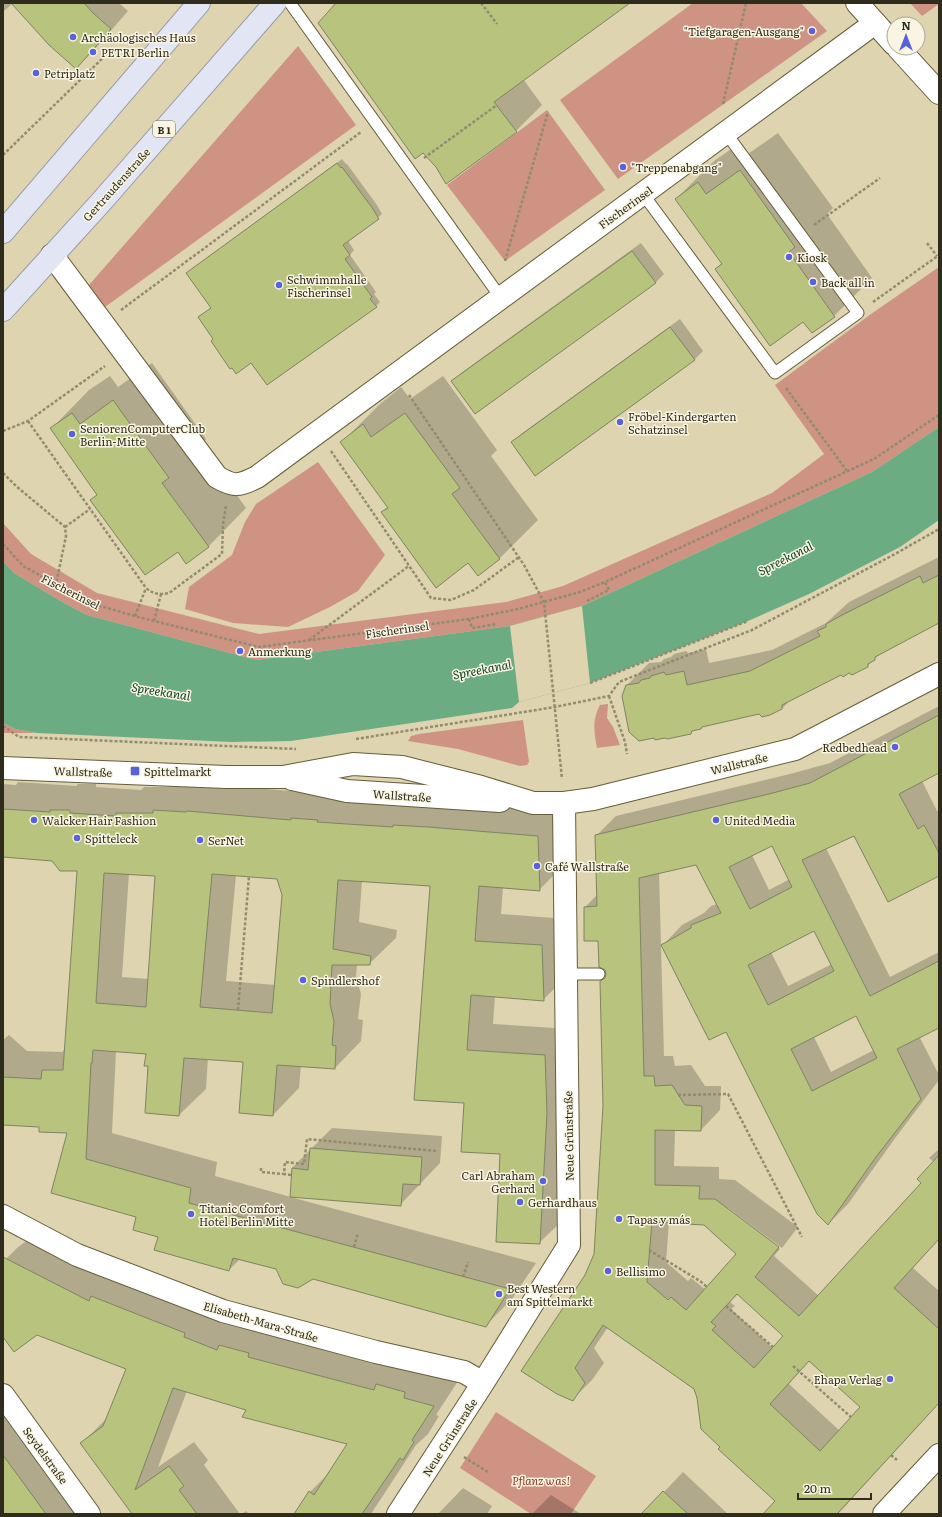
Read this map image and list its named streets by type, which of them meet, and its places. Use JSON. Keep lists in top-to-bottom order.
{
  "streets": {
    "main road": ["B 1", "Gertraudenstraße"],
    "street": [
      "Fischerinsel",
      "Wallstraße",
      "Neue Grünstraße",
      "Elisabeth-Mara-Straße",
      "Seydelstraße"
    ]
  },
  "crossings": [
    ["Wallstraße", "Neue Grünstraße"],
    ["Neue Grünstraße", "Elisabeth-Mara-Straße"]
  ],
  "water": ["Spreekanal"],
  "parks": ["Pflanz was!"],
  "places": {
    "other": [
      "\"Tiefgaragen-Ausgang\"",
      "Archäologisches Haus",
      "PETRI Berlin",
      "Petriplatz",
      "\"Treppenabgang\"",
      "Kiosk",
      "Back all in",
      "Schwimmhalle Fischerinsel",
      "Fröbel-Kindergarten Schatzinsel",
      "SeniorenComputerClub Berlin-Mitte",
      "Anmerkung",
      "Redbedhead",
      "Walcker Hair Fashion",
      "United Media",
      "Spitteleck",
      "SerNet",
      "Café Wallstraße",
      "Spindlershof",
      "Carl Abraham Gerhard",
      "Gerhardhaus",
      "Titanic Comfort Hotel Berlin Mitte",
      "Tapas y más",
      "Bellisimo",
      "Best Western am Spittelmarkt",
      "Ehapa Verlag"
    ],
    "transit": ["Spittelmarkt"]
  },
  "scale_bar": "20 m",
  "north": "top"
}
